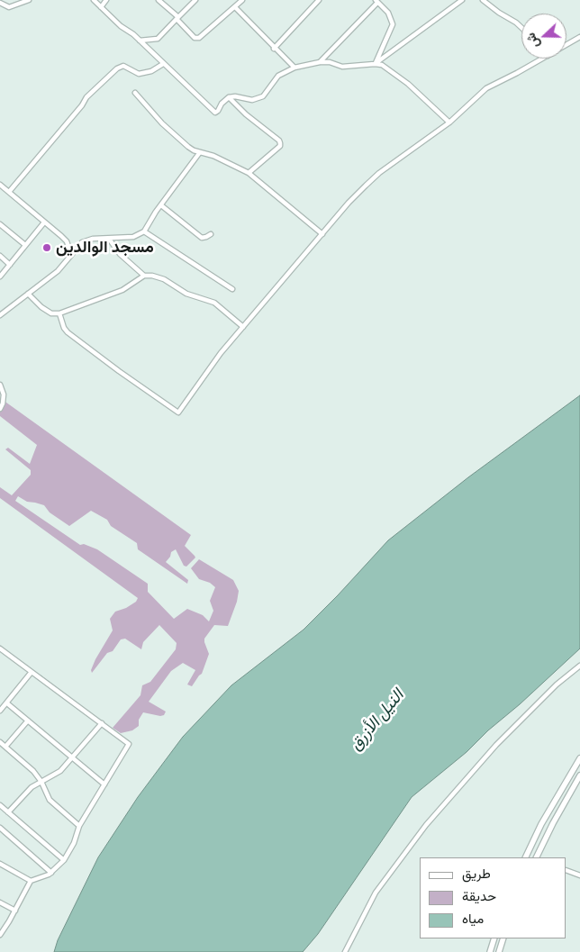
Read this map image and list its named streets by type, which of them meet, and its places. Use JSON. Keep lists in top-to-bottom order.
{
  "water": ["النيل الأزرق"],
  "places": ["مسجد الوالدين"],
  "legend": ["طريق", "حديقة", "مياه"],
  "north": "left"
}
